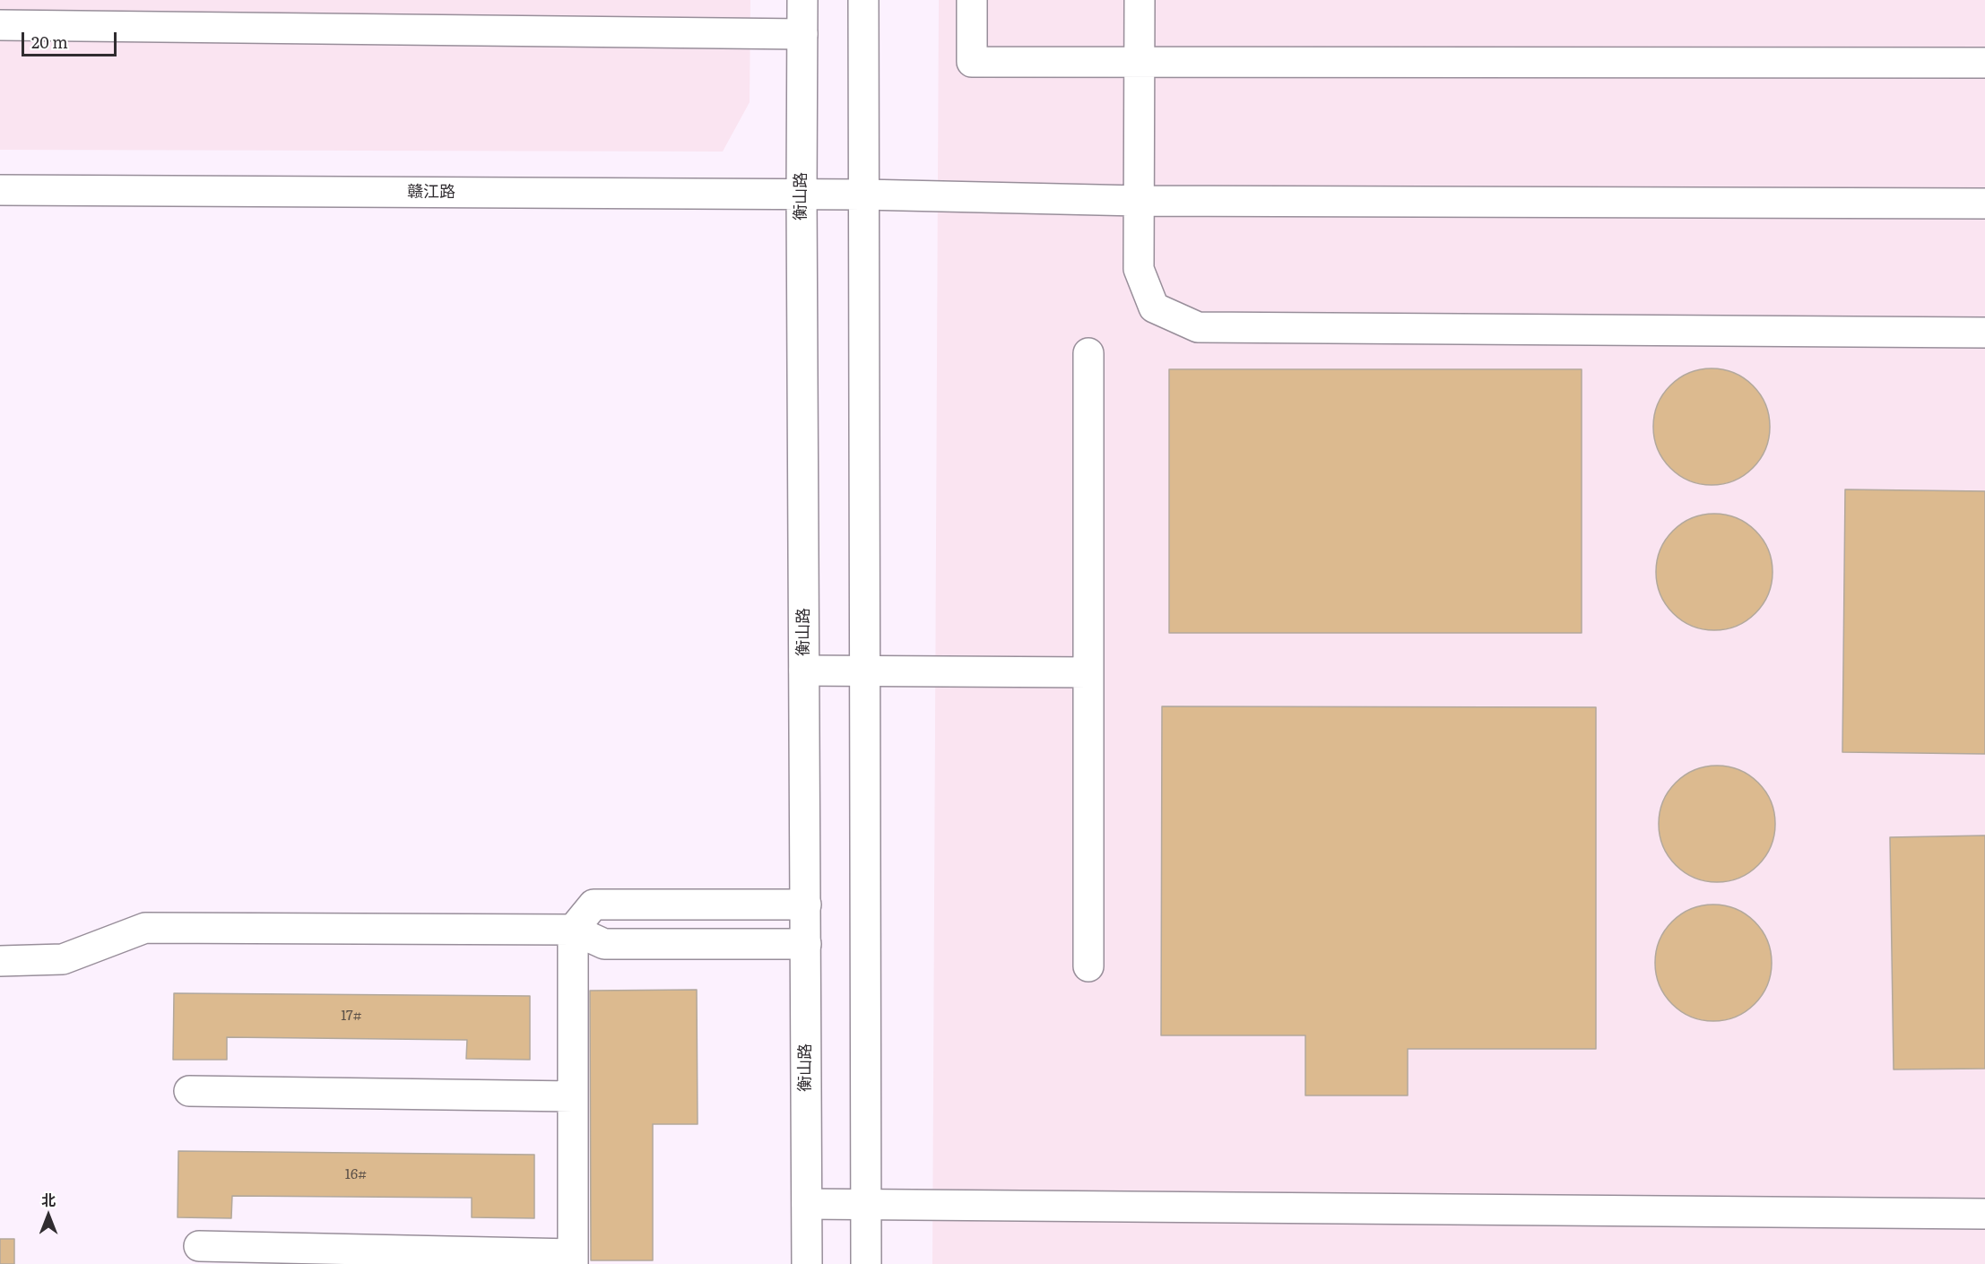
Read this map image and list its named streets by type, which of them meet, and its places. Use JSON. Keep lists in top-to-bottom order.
{
  "streets": {
    "street": ["赣江路", "衡山路"]
  },
  "crossings": [
    ["赣江路", "衡山路"]
  ],
  "house_numbers": ["17#", "16#"],
  "scale_bar": "20 m",
  "north": "top"
}
